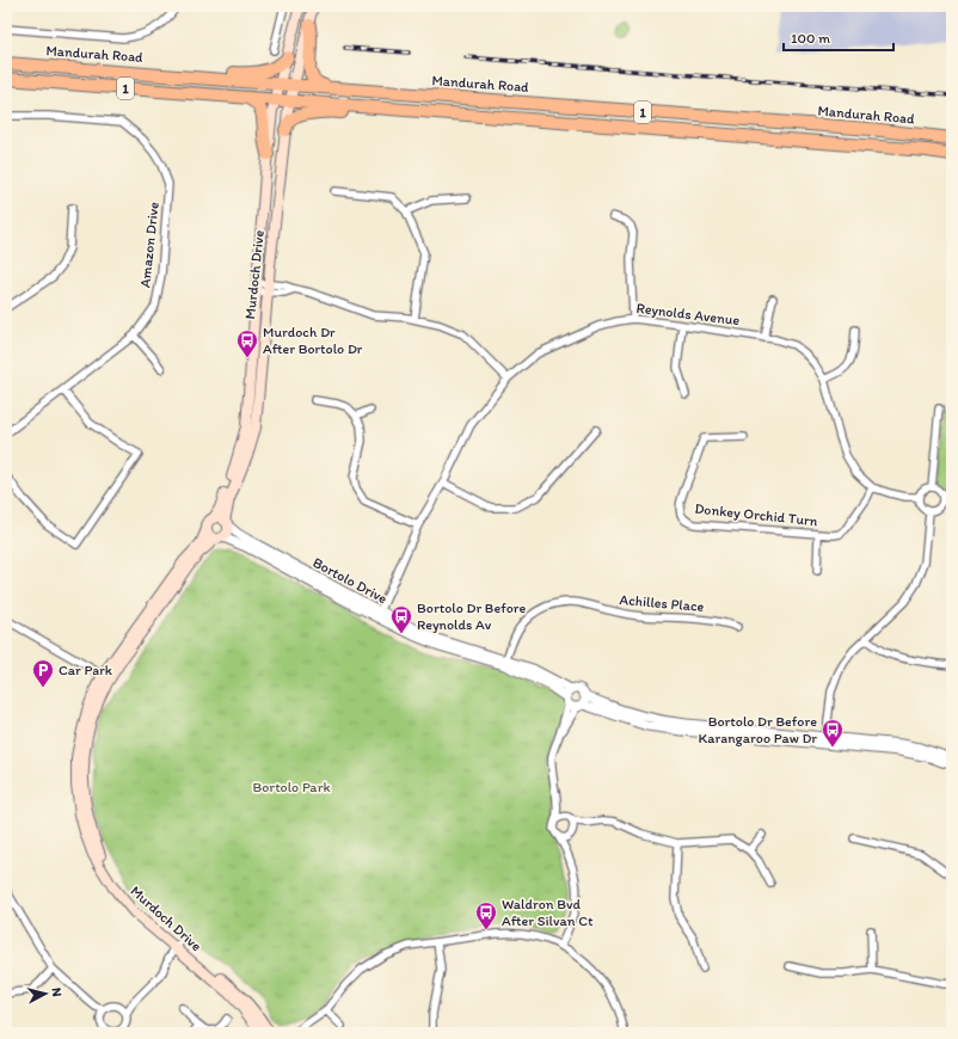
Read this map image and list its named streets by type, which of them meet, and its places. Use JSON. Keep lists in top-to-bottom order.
{
  "streets": {
    "highway": ["Mandurah Road", "1"],
    "main road": ["Murdoch Drive"],
    "street": [
      "Amazon Drive",
      "Reynolds Avenue",
      "Donkey Orchid Turn",
      "Bortolo Drive",
      "Achilles Place"
    ]
  },
  "crossings": [
    ["Mandurah Road", "Murdoch Drive"],
    ["1", "Murdoch Drive"],
    ["Murdoch Drive", "Bortolo Drive"],
    ["Reynolds Avenue", "Donkey Orchid Turn"],
    ["Reynolds Avenue", "Bortolo Drive"],
    ["Bortolo Drive", "Achilles Place"]
  ],
  "parks": ["Bortolo Park"],
  "places": {
    "bus stop": [
      "Murdoch Dr After Bortolo Dr",
      "Bortolo Dr Before Reynolds Av",
      "Bortolo Dr Before Karangaroo Paw Dr",
      "Waldron Bvd After Silvan Ct"
    ],
    "parking": ["Car Park"]
  },
  "scale_bar": "100 m",
  "north": "right"
}
